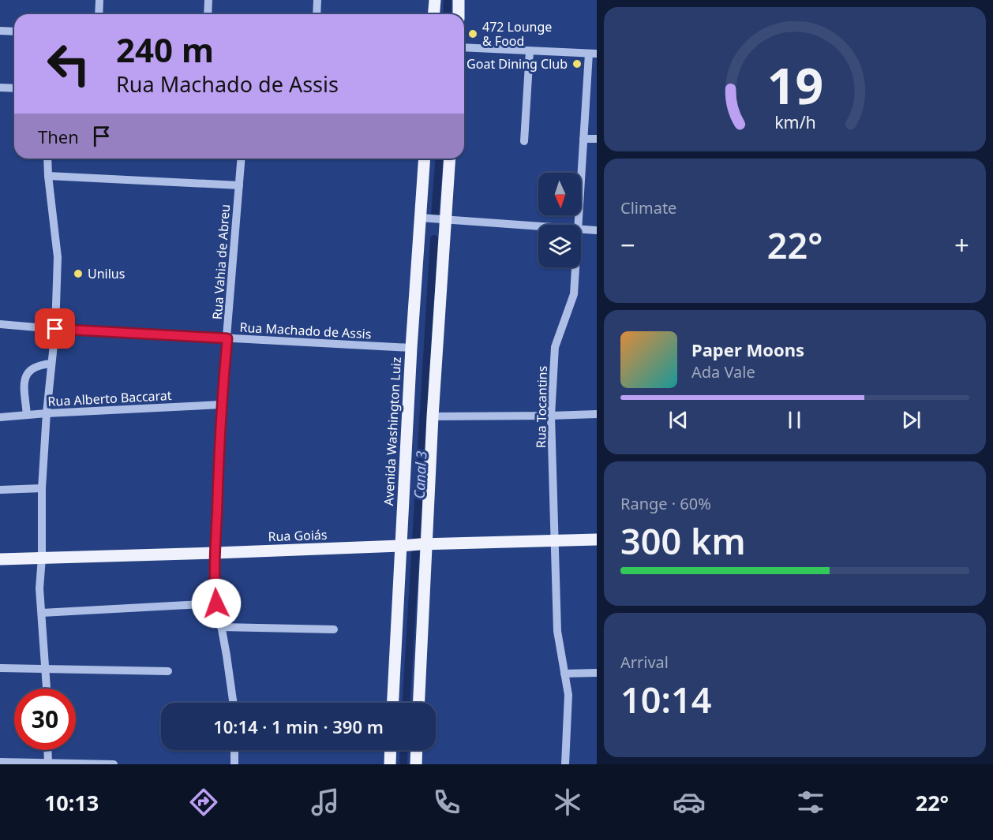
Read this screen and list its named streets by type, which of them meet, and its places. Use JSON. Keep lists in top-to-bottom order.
{
  "streets": {
    "main road": ["Avenida Washington Luiz", "Rua Goiás"],
    "street": [
      "Rua Vahia de Abreu",
      "Rua Machado de Assis",
      "Rua Alberto Baccarat",
      "Rua Tocantins"
    ]
  },
  "crossings": [
    ["Rua Vahia de Abreu", "Rua Machado de Assis"],
    ["Rua Vahia de Abreu", "Rua Alberto Baccarat"],
    ["Rua Vahia de Abreu", "Rua Goiás"],
    ["Rua Machado de Assis", "Avenida Washington Luiz"],
    ["Rua Tocantins", "Rua Goiás"],
    ["Avenida Washington Luiz", "Rua Goiás"]
  ],
  "water": ["Canal 3"],
  "places": ["472 Lounge & Food", "Goat Dining Club", "Unilus"],
  "north": "bottom",
  "page": {
    "turn": ["240 m", "Rua Machado de Assis"],
    "then": "Then",
    "tile": [
      "Climate",
      ["Range · 60%", "300 km"],
      ["Arrival", "10:14"]
    ],
    "heat": ["−", "22°", "+"],
    "song": ["Paper Moons", "Ada Vale"],
    "limit": "30",
    "trip": "10:14 · 1 min · 390 m",
    "tabs": ["10:13", "22°"],
    "gauge": ["19", "km/h"]
  }
}
